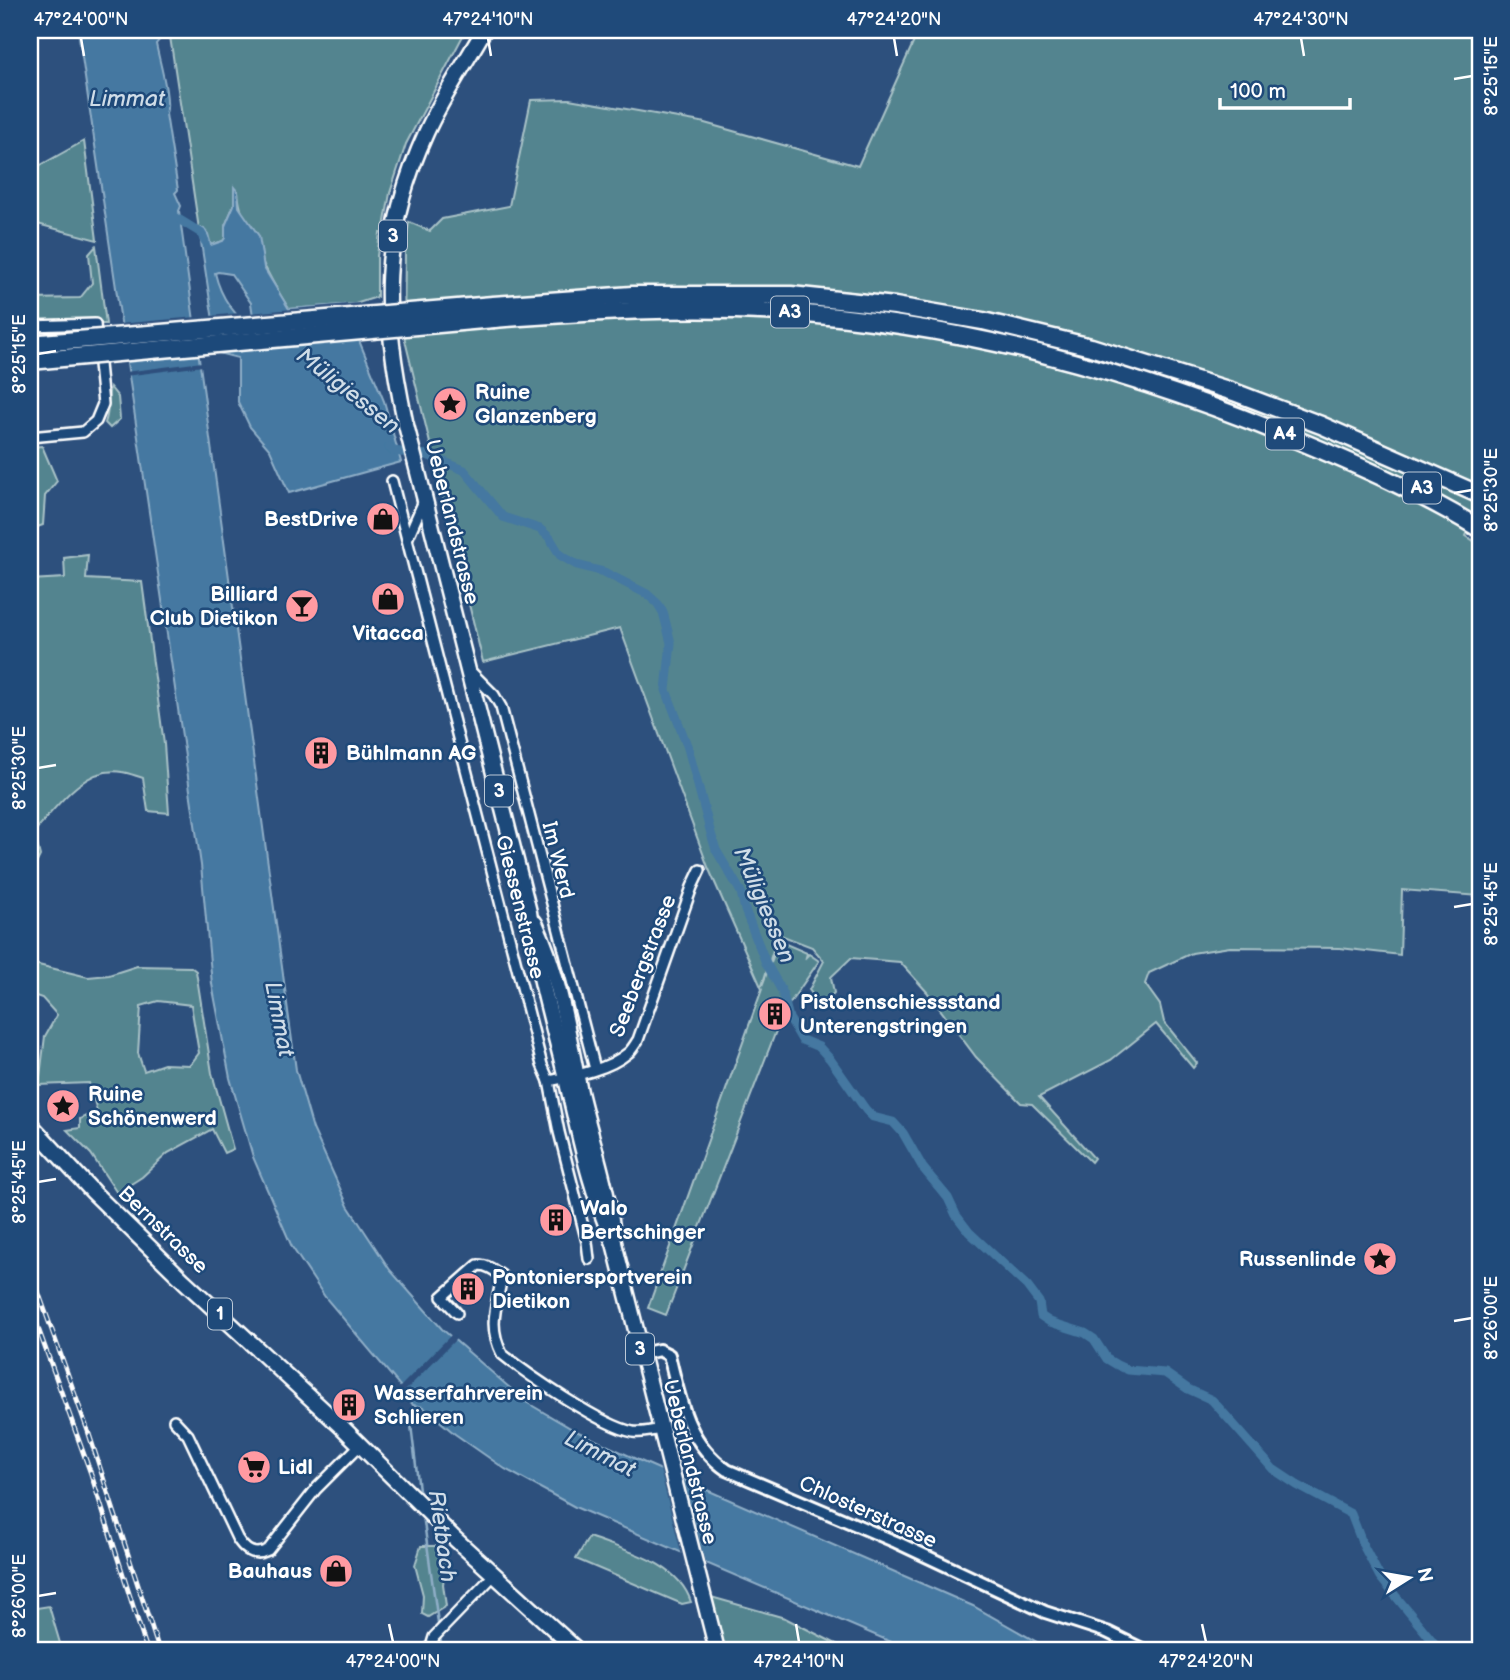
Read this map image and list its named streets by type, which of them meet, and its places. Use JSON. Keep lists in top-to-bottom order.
{
  "streets": {
    "highway": ["A3", "A4"],
    "main road": [
      "3",
      "Ueberlandstrasse",
      "Bernstrasse",
      "1"
    ],
    "street": [
      "Im Werd",
      "Giessenstrasse",
      "Seebergstrasse",
      "Chlosterstrasse"
    ]
  },
  "crossings": [
    ["A3", "A4"],
    ["Ueberlandstrasse", "Im Werd"],
    ["Ueberlandstrasse", "Seebergstrasse"],
    ["Ueberlandstrasse", "Chlosterstrasse"],
    ["Im Werd", "Seebergstrasse"]
  ],
  "water": ["Limmat", "Müligiessen", "Rietbach"],
  "places": {
    "place": ["Ruine Glanzenberg", "Ruine Schönenwerd", "Russenlinde"],
    "shop": ["BestDrive", "Vitacca", "Bauhaus"],
    "bar": ["Billiard Club Dietikon"],
    "building": [
      "Bühlmann AG",
      "Pistolenschiessstand Unterengstringen",
      "Walo Bertschinger",
      "Pontoniersportverein Dietikon",
      "Wasserfahrverein Schlieren"
    ],
    "supermarket": ["Lidl"]
  },
  "scale_bar": "100 m",
  "north": "right",
  "coordinates": [
    "47°24'00\"N",
    "47°24'10\"N",
    "47°24'20\"N",
    "47°24'30\"N",
    "8°25'15\"E",
    "8°25'30\"E",
    "8°25'45\"E",
    "8°26'00\"E"
  ]
}
